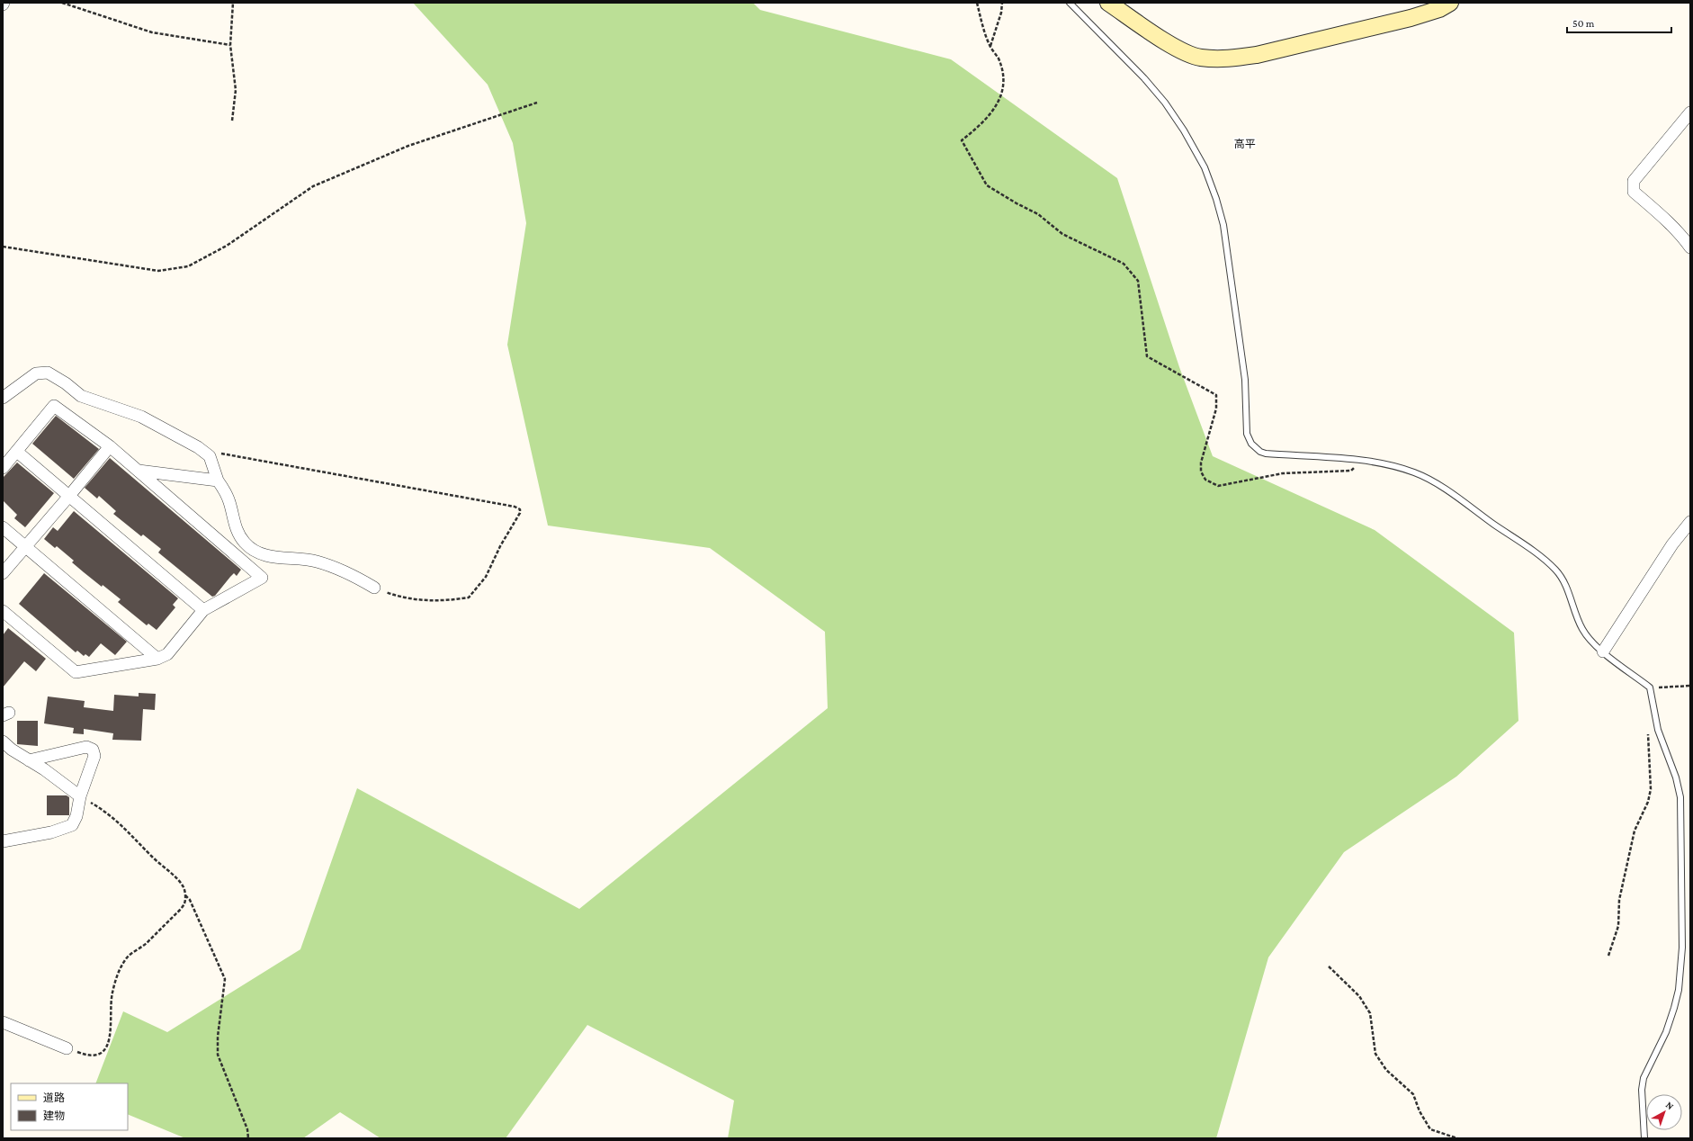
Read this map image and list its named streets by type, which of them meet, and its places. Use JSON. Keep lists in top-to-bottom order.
{
  "districts": ["高平"],
  "legend": ["道路", "建物"],
  "scale_bar": "50 m",
  "north": "top right"
}
